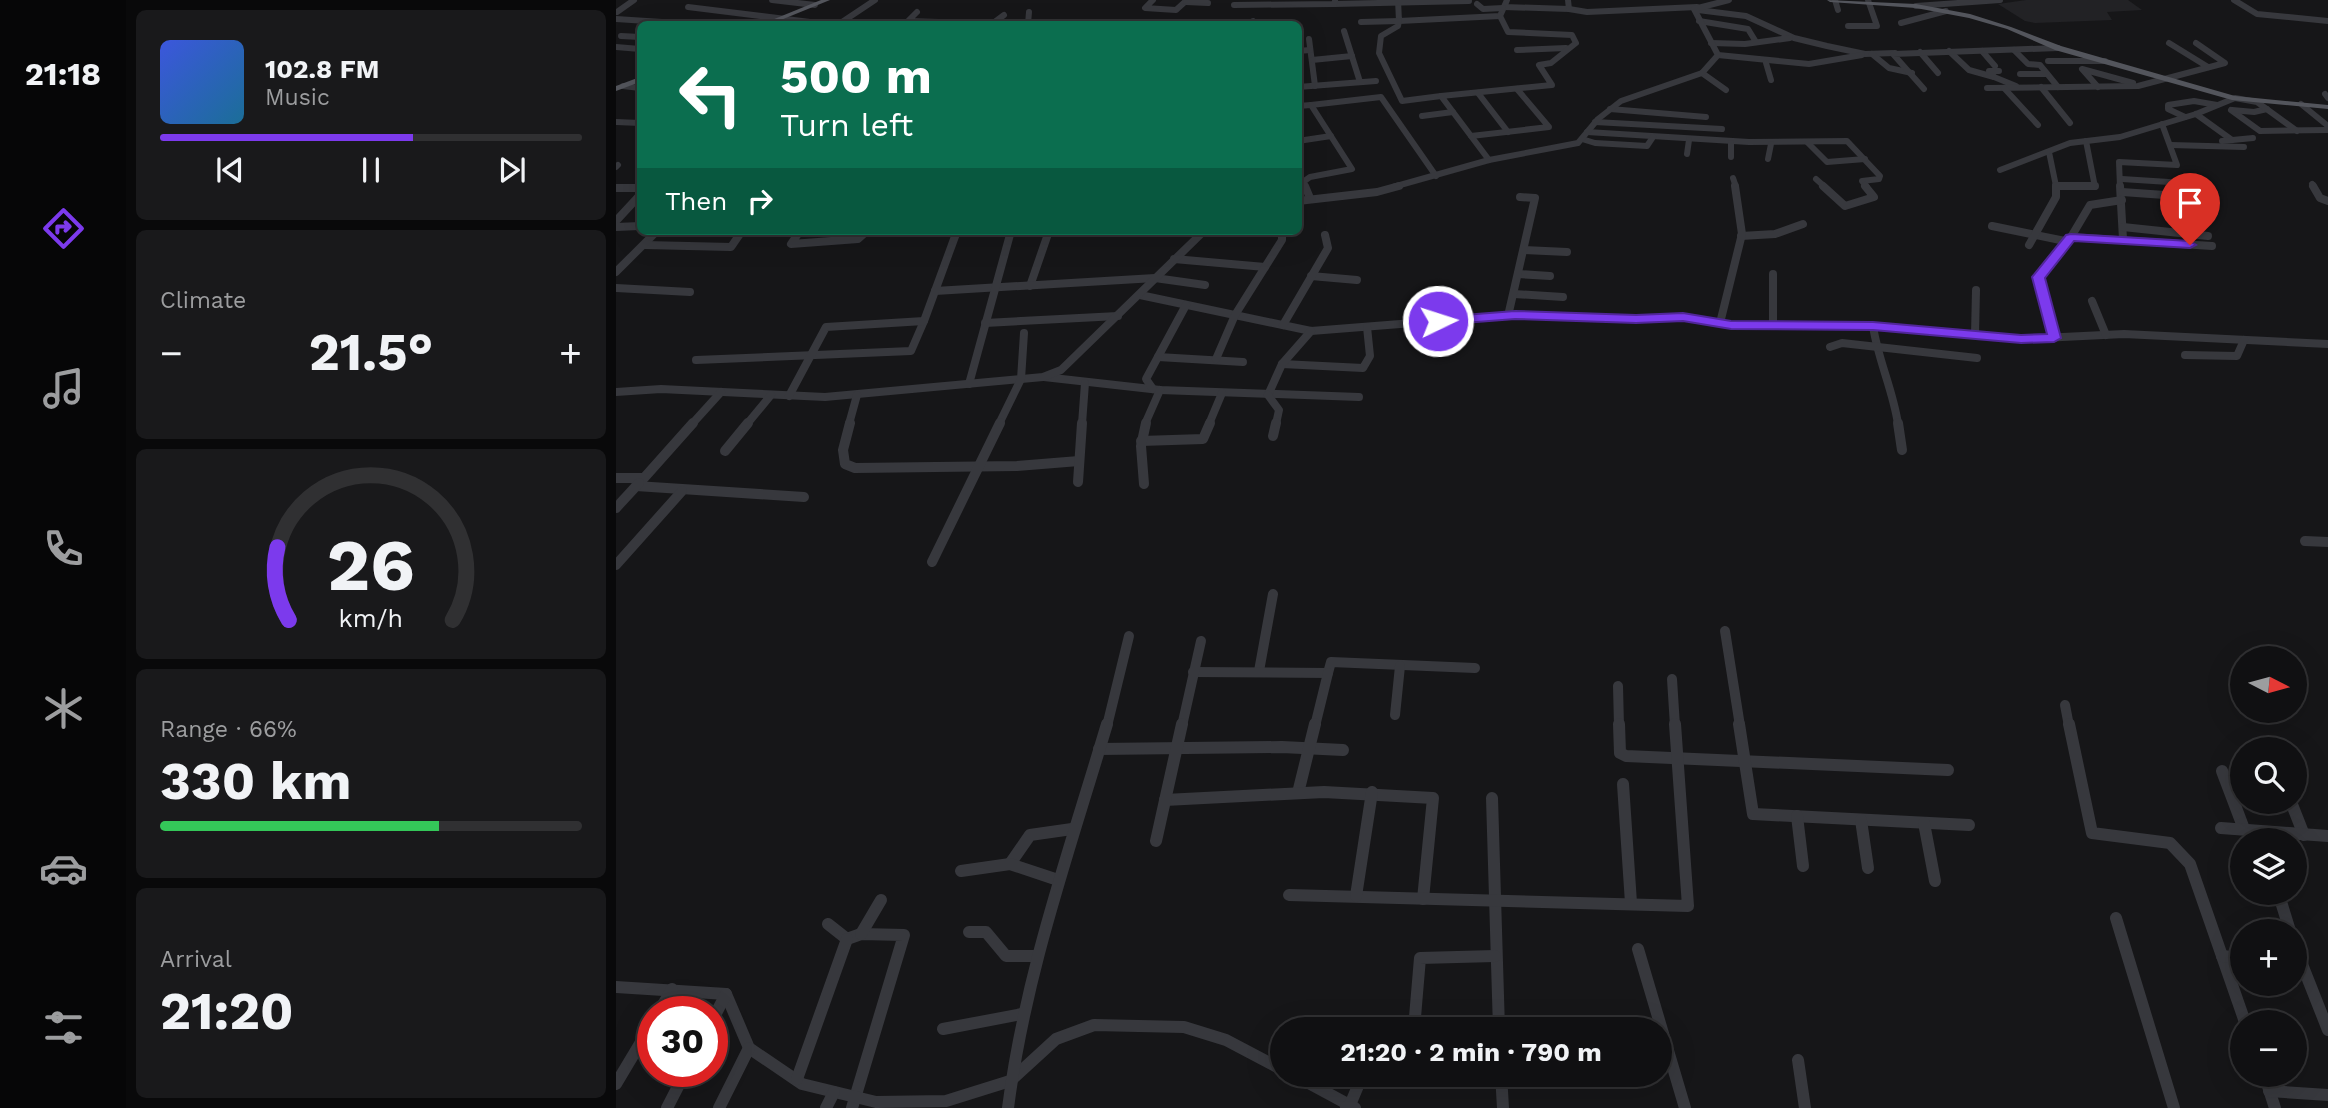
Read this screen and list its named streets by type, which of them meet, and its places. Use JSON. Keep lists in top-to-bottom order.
{
  "north": "right",
  "page": {
    "tabs": "21:18",
    "turn": ["500 m", "Turn left"],
    "song": ["102.8 FM", "Music"],
    "then": "Then",
    "tile": [
      "Climate",
      ["Range · 66%", "330 km"],
      ["Arrival", "21:20"]
    ],
    "heat": ["−", "21.5°", "+"],
    "map_buttons": ["+", "−"],
    "limit": "30",
    "trip": "21:20 · 2 min · 790 m",
    "gauge": ["26", "km/h"]
  }
}
